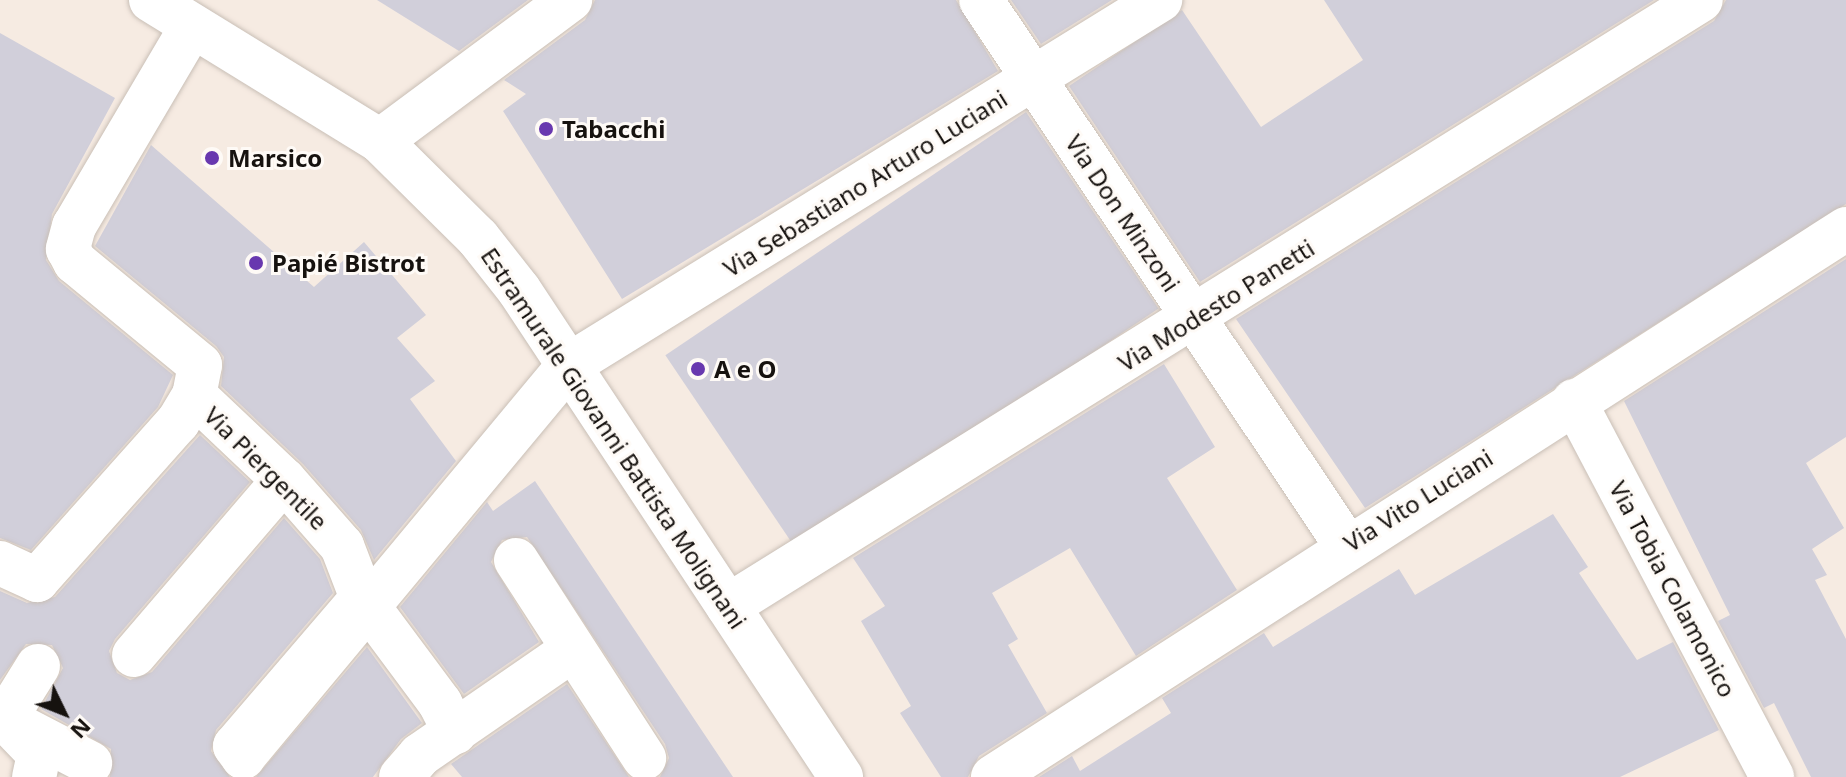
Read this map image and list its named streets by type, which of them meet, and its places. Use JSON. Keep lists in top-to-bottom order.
{
  "streets": {
    "street": [
      "Via Sebastiano Arturo Luciani",
      "Via Don Minzoni",
      "Via Modesto Panetti",
      "Estramurale Giovanni Battista Molignani",
      "Via Piergentile",
      "Via Vito Luciani",
      "Via Tobia Colamonico"
    ]
  },
  "crossings": [
    ["Via Sebastiano Arturo Luciani", "Via Don Minzoni"],
    ["Via Sebastiano Arturo Luciani", "Estramurale Giovanni Battista Molignani"],
    ["Via Sebastiano Arturo Luciani", "Via Piergentile"],
    ["Via Don Minzoni", "Via Modesto Panetti"],
    ["Via Don Minzoni", "Via Vito Luciani"],
    ["Via Modesto Panetti", "Estramurale Giovanni Battista Molignani"],
    ["Estramurale Giovanni Battista Molignani", "Via Piergentile"],
    ["Via Vito Luciani", "Via Tobia Colamonico"]
  ],
  "places": [
    "Tabacchi",
    "Marsico",
    "Papié Bistrot",
    "A e O"
  ],
  "north": "bottom right"
}
